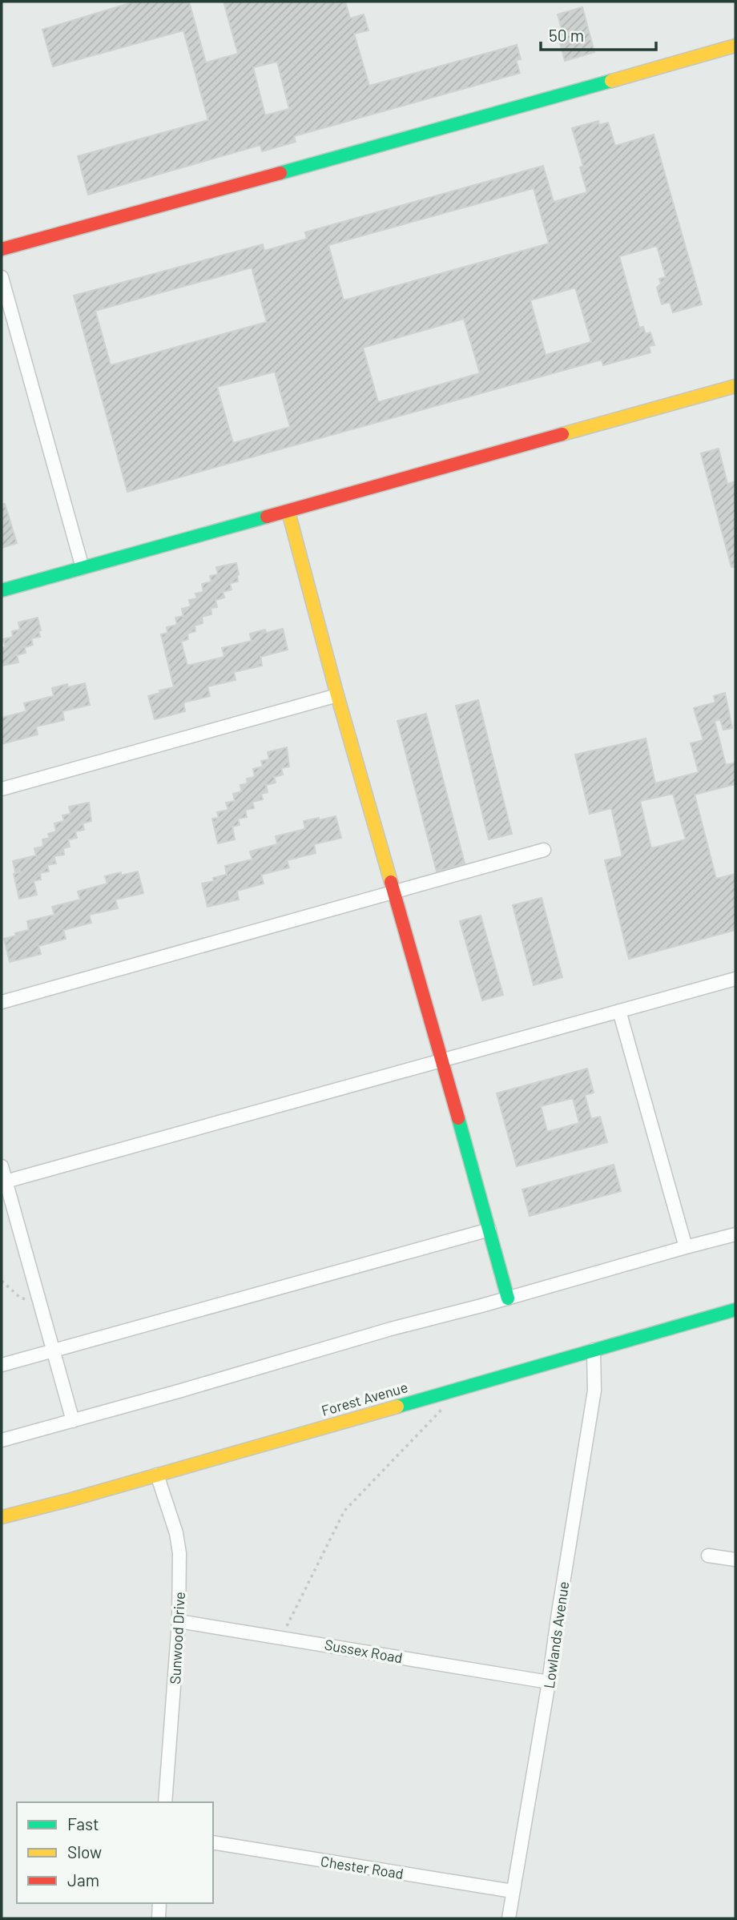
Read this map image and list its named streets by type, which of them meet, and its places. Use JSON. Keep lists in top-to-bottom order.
{
  "streets": {
    "street": [
      "Forest Avenue",
      "Lowlands Avenue",
      "Sunwood Drive",
      "Sussex Road",
      "Chester Road"
    ]
  },
  "crossings": [
    ["Forest Avenue", "Lowlands Avenue"],
    ["Forest Avenue", "Sunwood Drive"],
    ["Lowlands Avenue", "Sussex Road"],
    ["Lowlands Avenue", "Chester Road"],
    ["Sunwood Drive", "Sussex Road"]
  ],
  "legend": ["Fast", "Slow", "Jam"],
  "scale_bar": "50 m"
}
